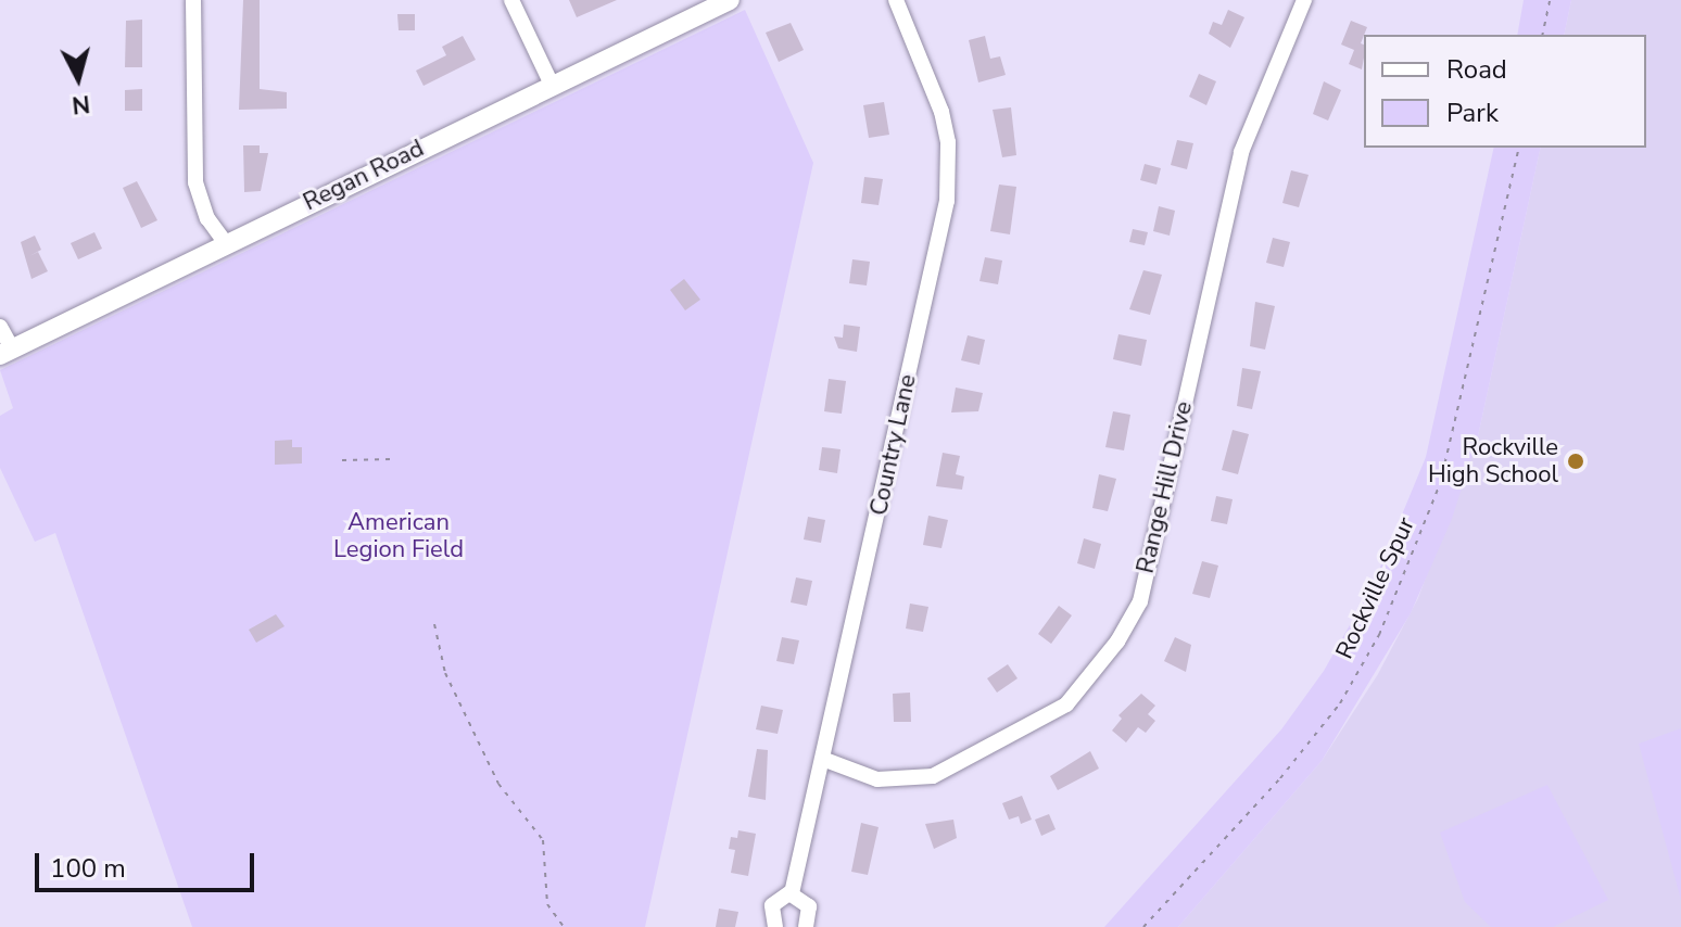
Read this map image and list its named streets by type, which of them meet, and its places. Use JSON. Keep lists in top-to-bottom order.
{
  "streets": {
    "street": ["Regan Road", "Country Lane", "Range Hill Drive"],
    "path": ["Rockville Spur"]
  },
  "crossings": [
    ["Country Lane", "Range Hill Drive"]
  ],
  "parks": ["American Legion Field"],
  "places": ["Rockville High School"],
  "legend": ["Road", "Park"],
  "scale_bar": "100 m",
  "north": "bottom"
}
